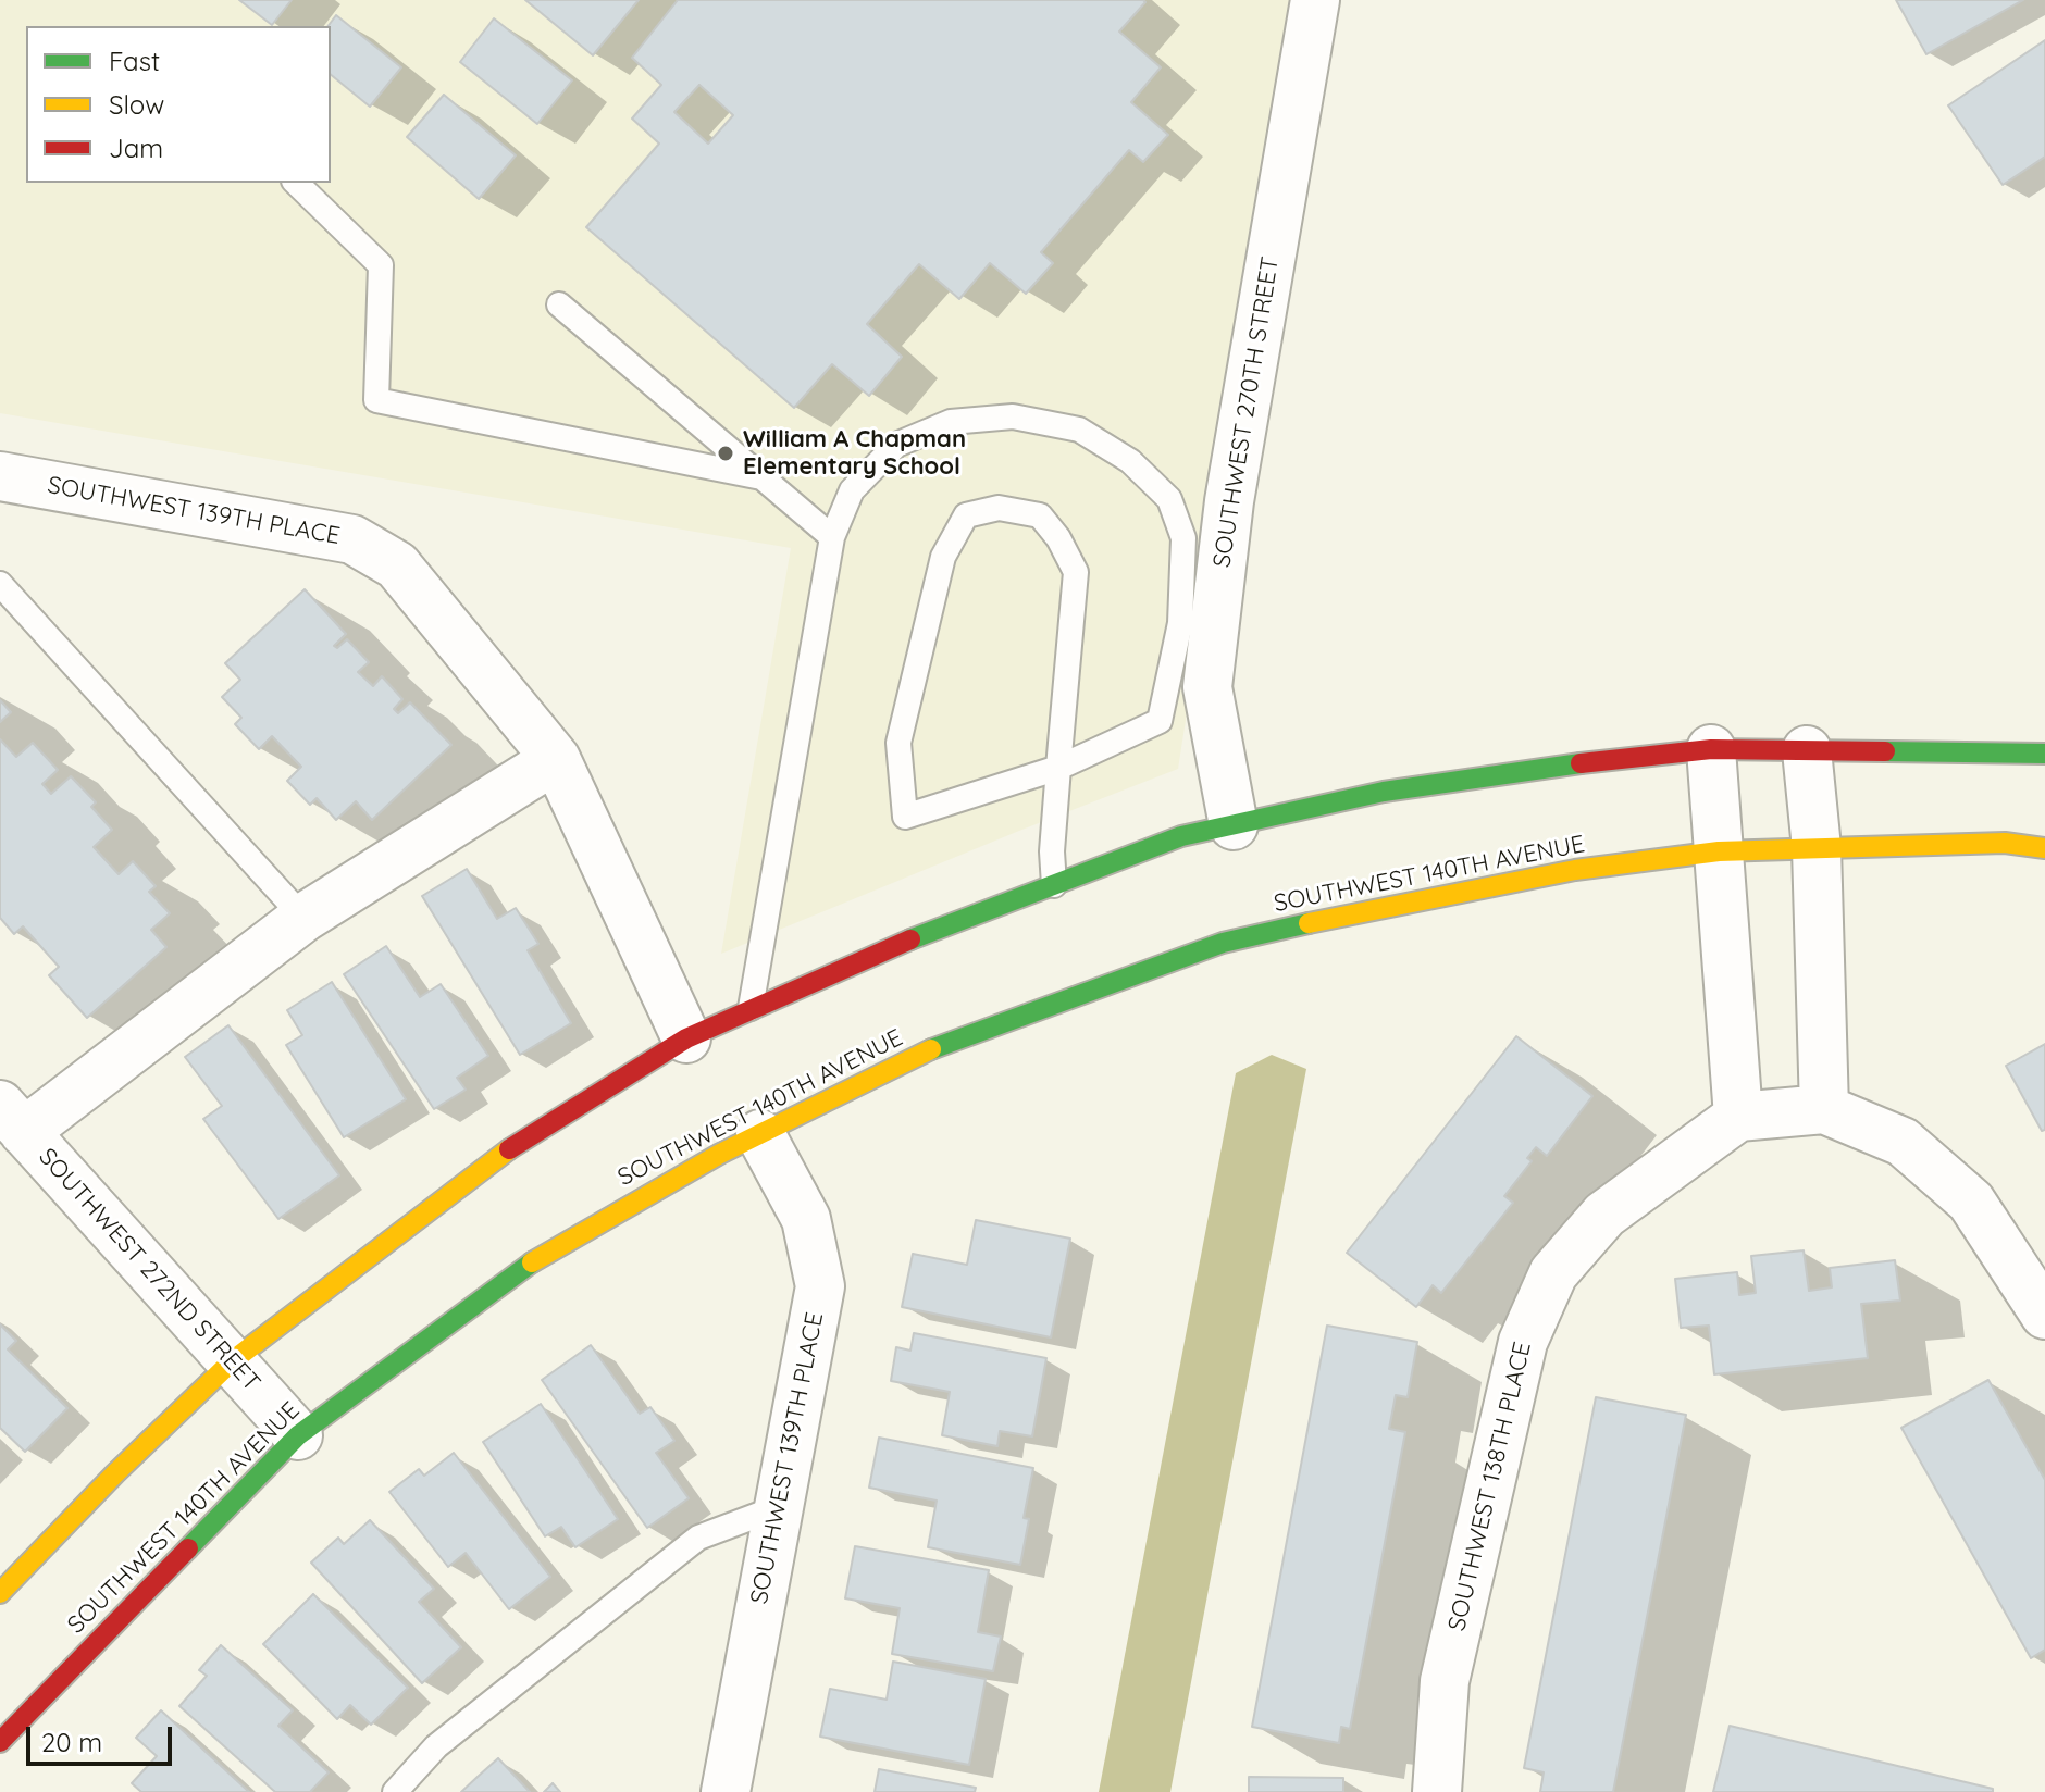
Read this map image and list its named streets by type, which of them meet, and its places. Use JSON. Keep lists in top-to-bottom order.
{
  "streets": {
    "street": [
      "SOUTHWEST 270TH STREET",
      "SOUTHWEST 139TH PLACE",
      "SOUTHWEST 140TH AVENUE",
      "SOUTHWEST 272ND STREET",
      "SOUTHWEST 138TH PLACE"
    ]
  },
  "crossings": [
    ["SOUTHWEST 139TH PLACE", "SOUTHWEST 140TH AVENUE"],
    ["SOUTHWEST 140TH AVENUE", "SOUTHWEST 272ND STREET"]
  ],
  "places": ["William A Chapman Elementary School"],
  "legend": ["Fast", "Slow", "Jam"],
  "scale_bar": "20 m"
}
